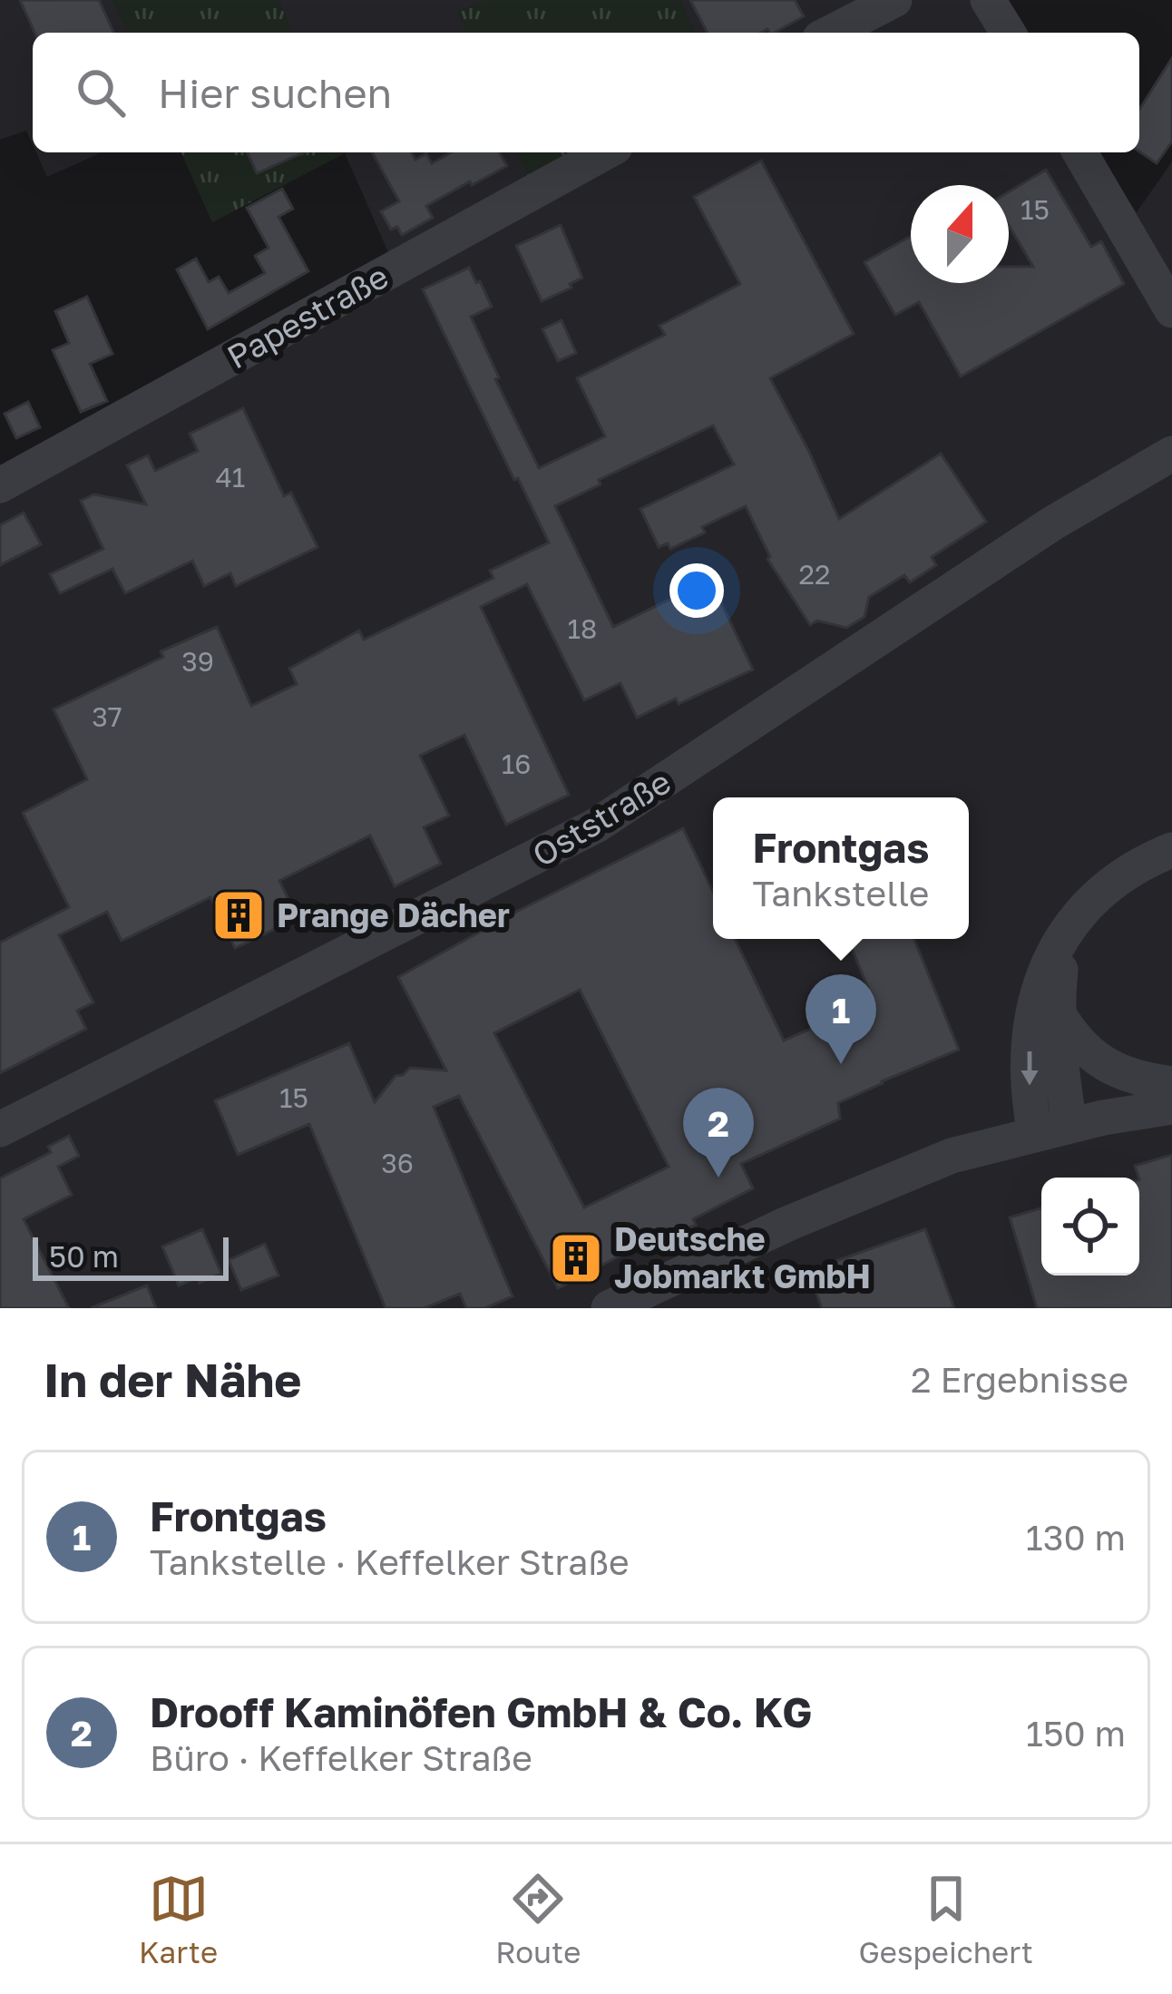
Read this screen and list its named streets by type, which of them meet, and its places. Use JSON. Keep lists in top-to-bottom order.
{
  "streets": {
    "street": ["Papestraße", "Oststraße"]
  },
  "places": {
    "building": ["Prange Dächer", "Deutsche Jobmarkt GmbH"]
  },
  "house_numbers": [
    "15",
    "41",
    "22",
    "18",
    "39",
    "37",
    "16",
    "15",
    "36"
  ],
  "scale_bar": "50 m",
  "north": "top",
  "page": {
    "search": "Hier suchen",
    "popup": ["Frontgas", "Tankstelle"],
    "pins": ["1", "2"],
    "scale": "50 m",
    "heading": ["In der Nähe", "2 Ergebnisse"],
    "list": [
      {
        "mark": "1",
        "name": "Frontgas",
        "note": "Tankstelle · Keffelker Straße",
        "value": "130 m"
      },
      {
        "mark": "2",
        "name": "Drooff Kaminöfen GmbH & Co. KG",
        "note": "Büro · Keffelker Straße",
        "value": "150 m"
      }
    ],
    "nav": ["Karte", "Route", "Gespeichert"]
  }
}
